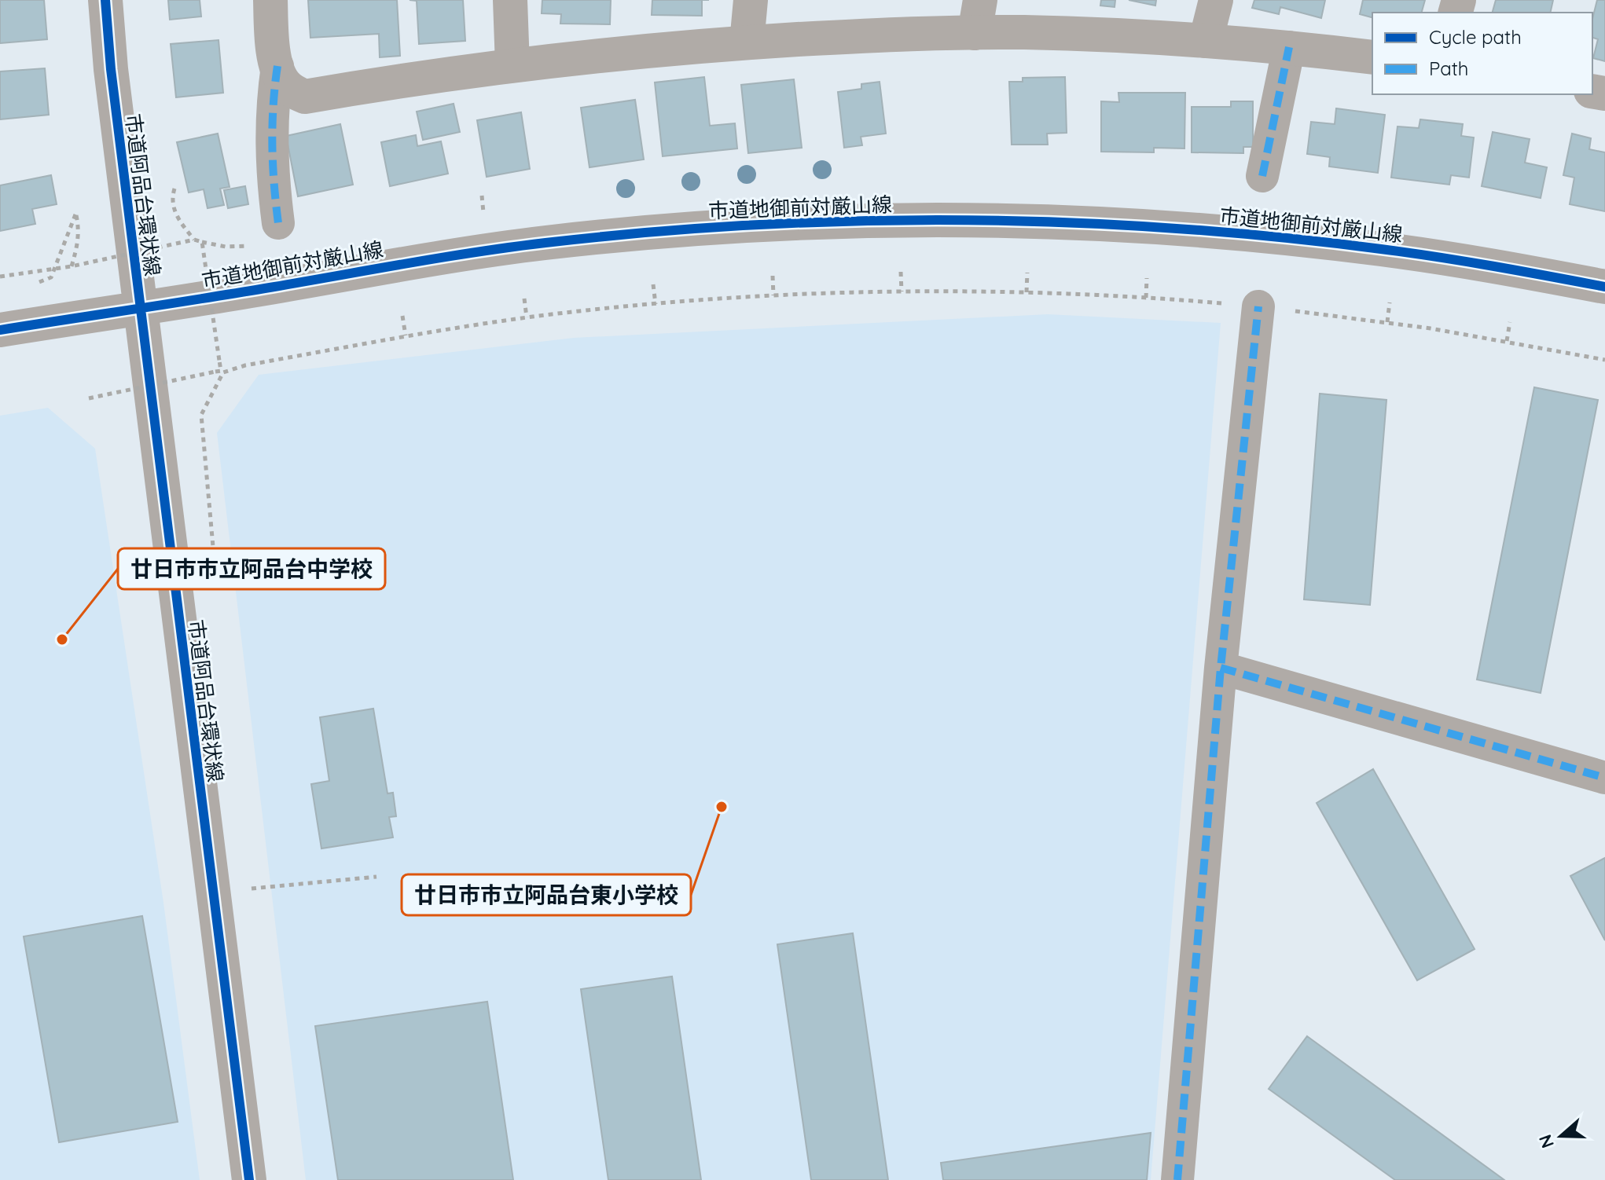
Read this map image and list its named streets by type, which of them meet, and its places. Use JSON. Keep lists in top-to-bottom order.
{
  "streets": {
    "street": ["市道阿品台環状線", "市道地御前対厳山線"]
  },
  "crossings": [
    ["市道阿品台環状線", "市道地御前対厳山線"]
  ],
  "places": ["廿日市市立阿品台中学校", "廿日市市立阿品台東小学校"],
  "legend": ["Cycle path", "Path"],
  "north": "left"
}
